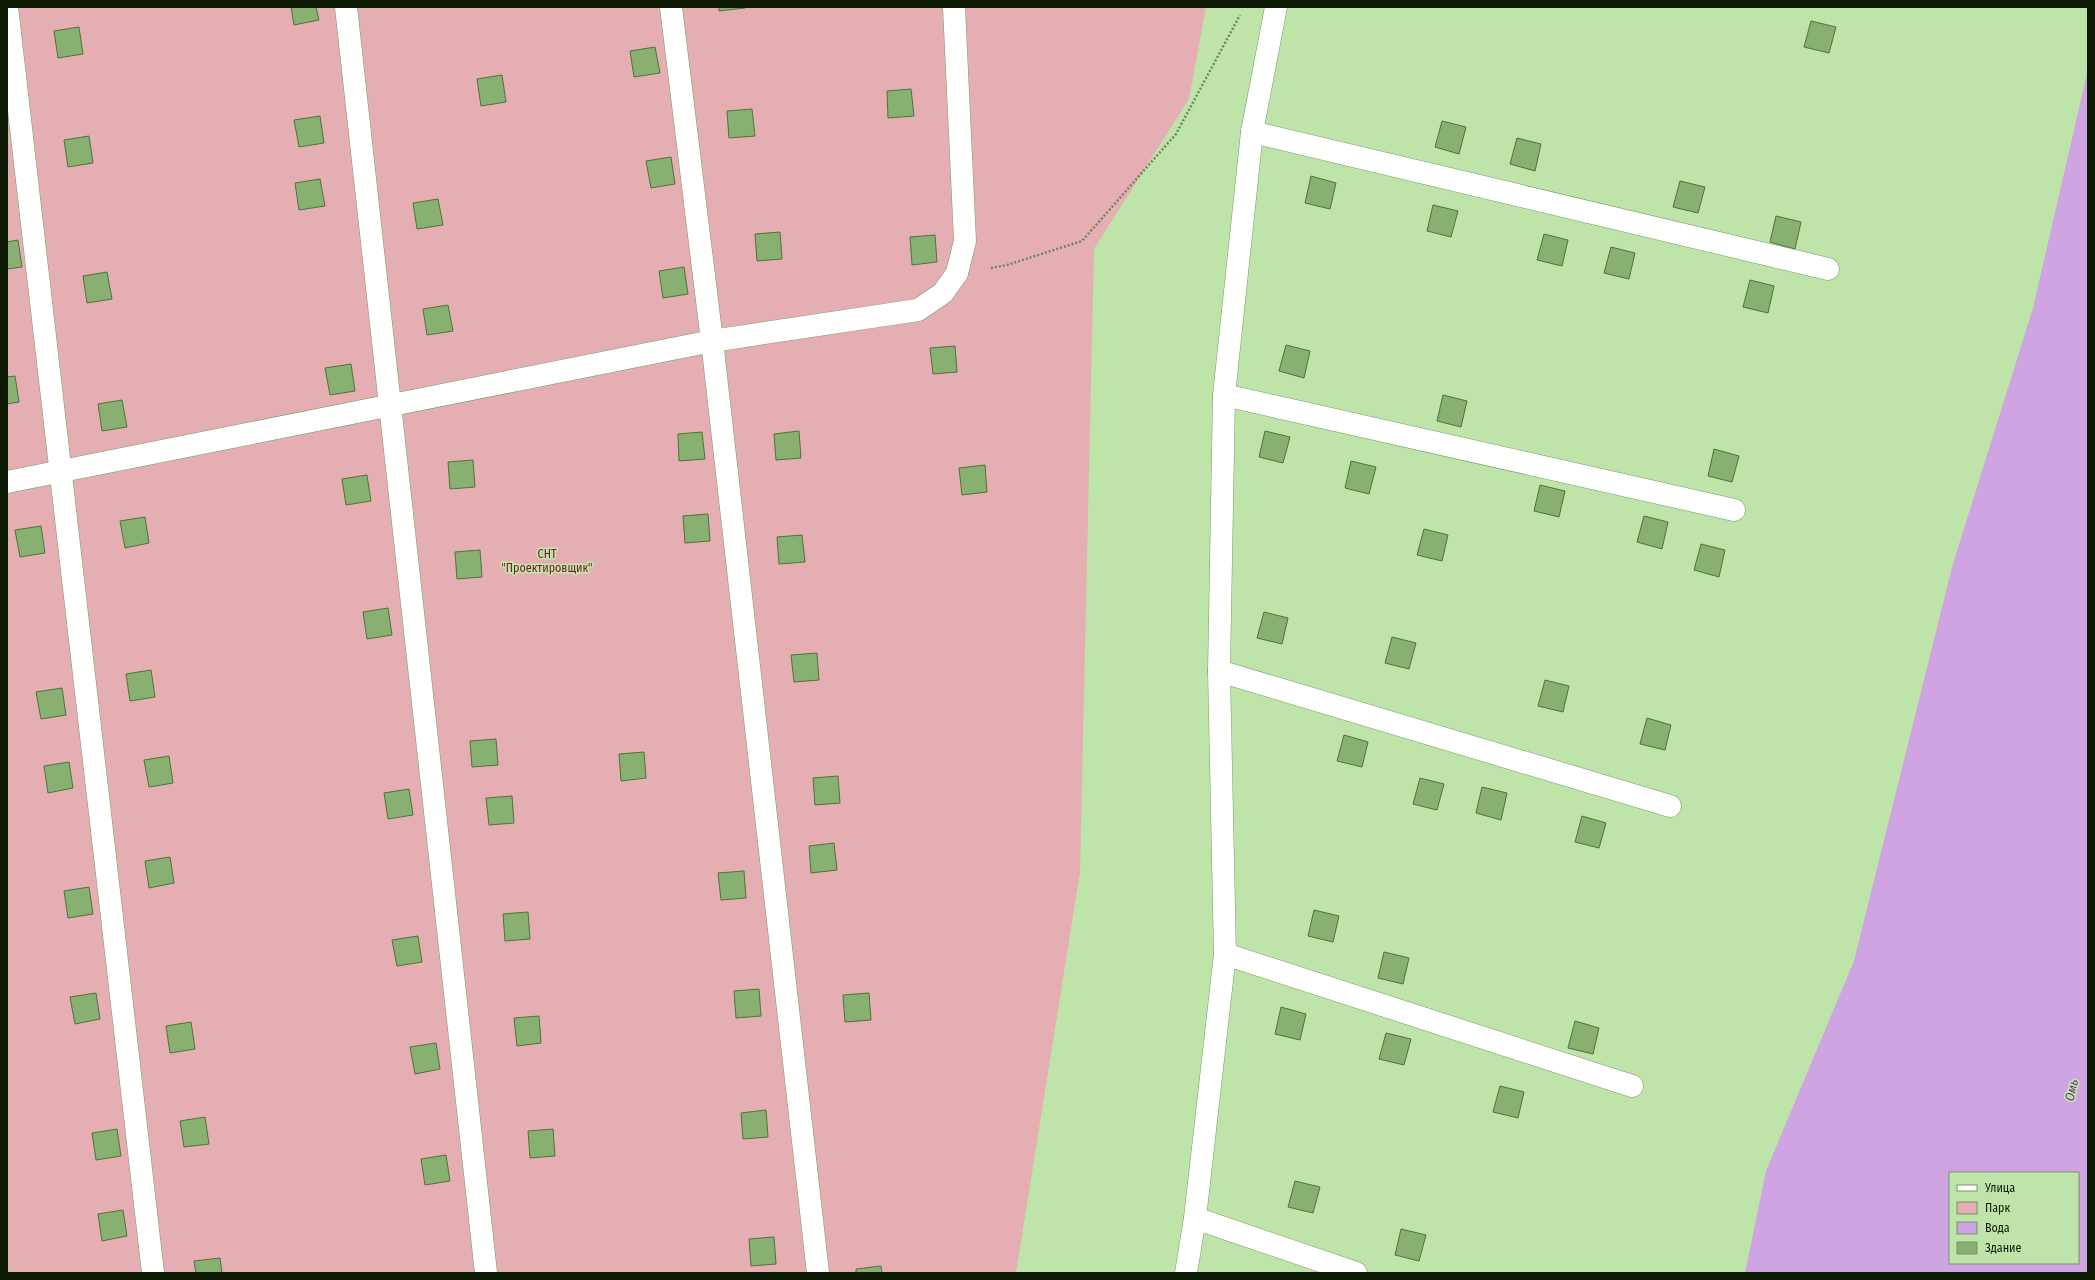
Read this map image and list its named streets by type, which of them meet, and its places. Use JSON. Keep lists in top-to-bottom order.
{
  "water": ["Омь"],
  "parks": ["СНТ \"Проектировщик\""],
  "legend": [
    "Улица",
    "Парк",
    "Вода",
    "Здание"
  ]
}
